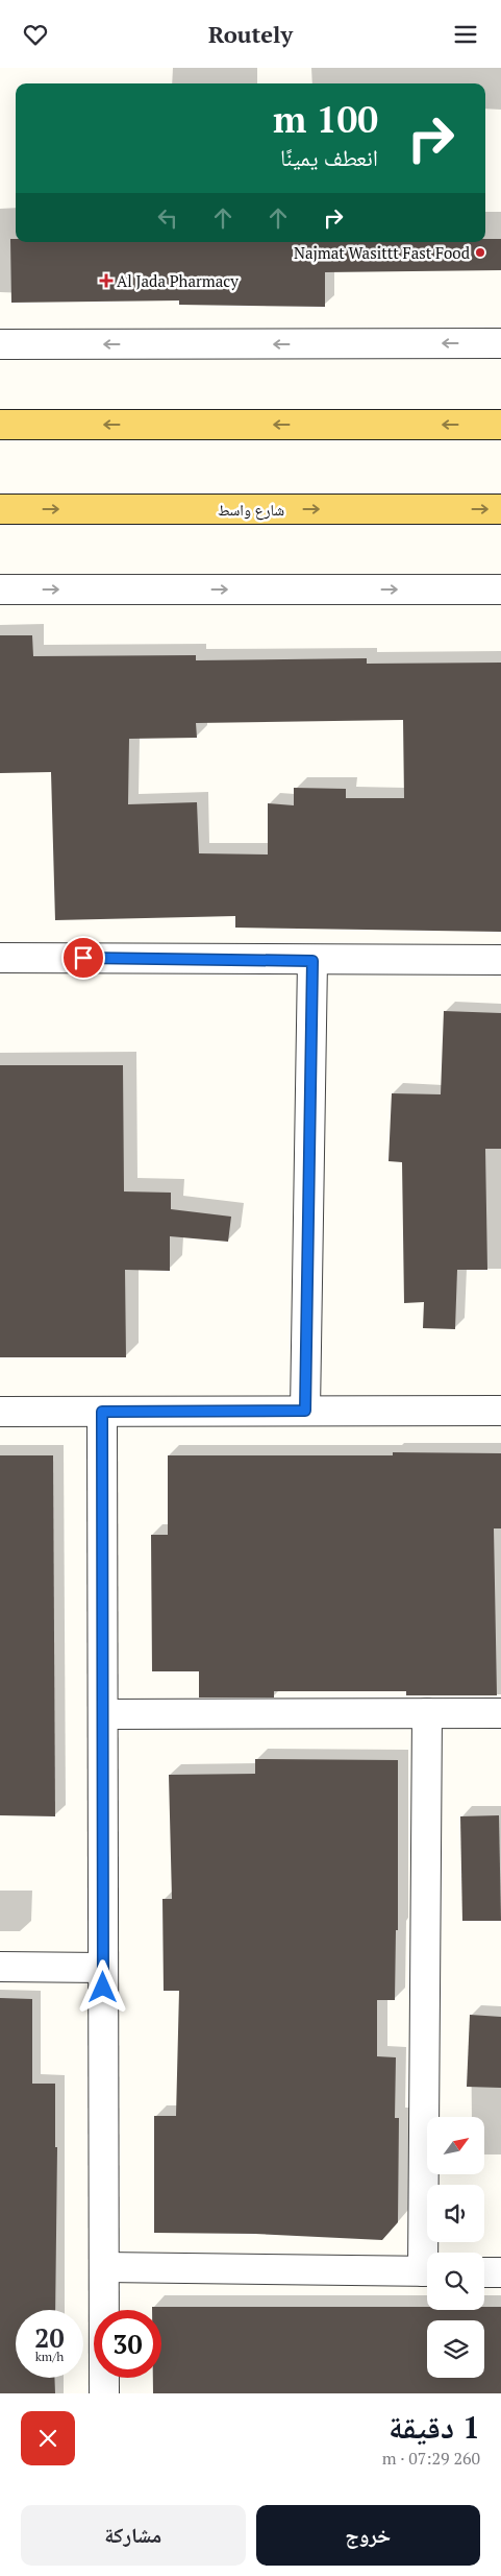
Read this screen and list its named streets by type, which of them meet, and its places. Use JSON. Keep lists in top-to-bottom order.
{
  "streets": {
    "main road": ["شارع واسط"]
  },
  "places": {
    "other": ["Najmat Wasittt Fast Food"],
    "health": ["Al Jada Pharmacy"]
  },
  "north": "top right",
  "page": {
    "header": "Routely",
    "turn": ["100 m", "انعطف يمينًا"],
    "speed": "20 km/h",
    "limit": "30",
    "heading": ["1 دقيقة", "260 m · 07:29"],
    "buttons": ["خروج", "مشاركة"]
  }
}
